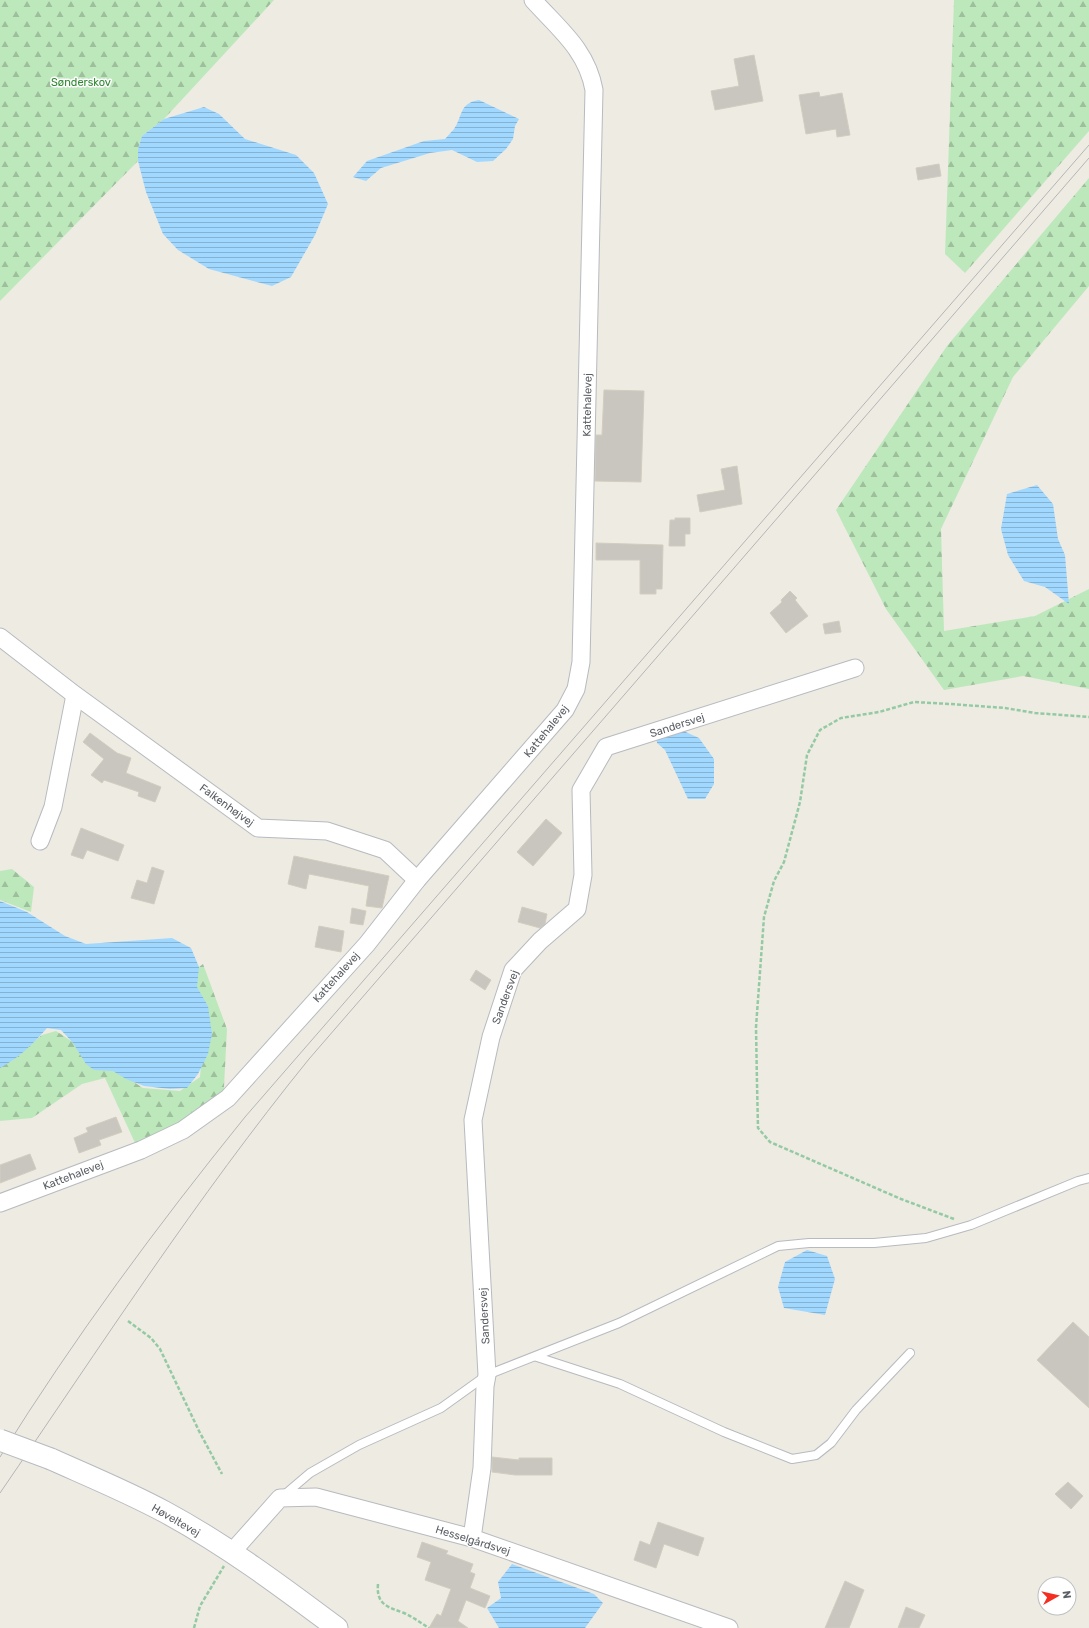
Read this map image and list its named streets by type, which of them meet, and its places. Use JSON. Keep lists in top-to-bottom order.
{
  "streets": {
    "street": [
      "Kattehalevej",
      "Sandersvej",
      "Falkenhøjvej",
      "Høveltevej",
      "Hesselgårdsvej"
    ]
  },
  "crossings": [
    ["Kattehalevej", "Falkenhøjvej"],
    ["Sandersvej", "Hesselgårdsvej"]
  ],
  "parks": ["Sønderskov"],
  "north": "right"
}
